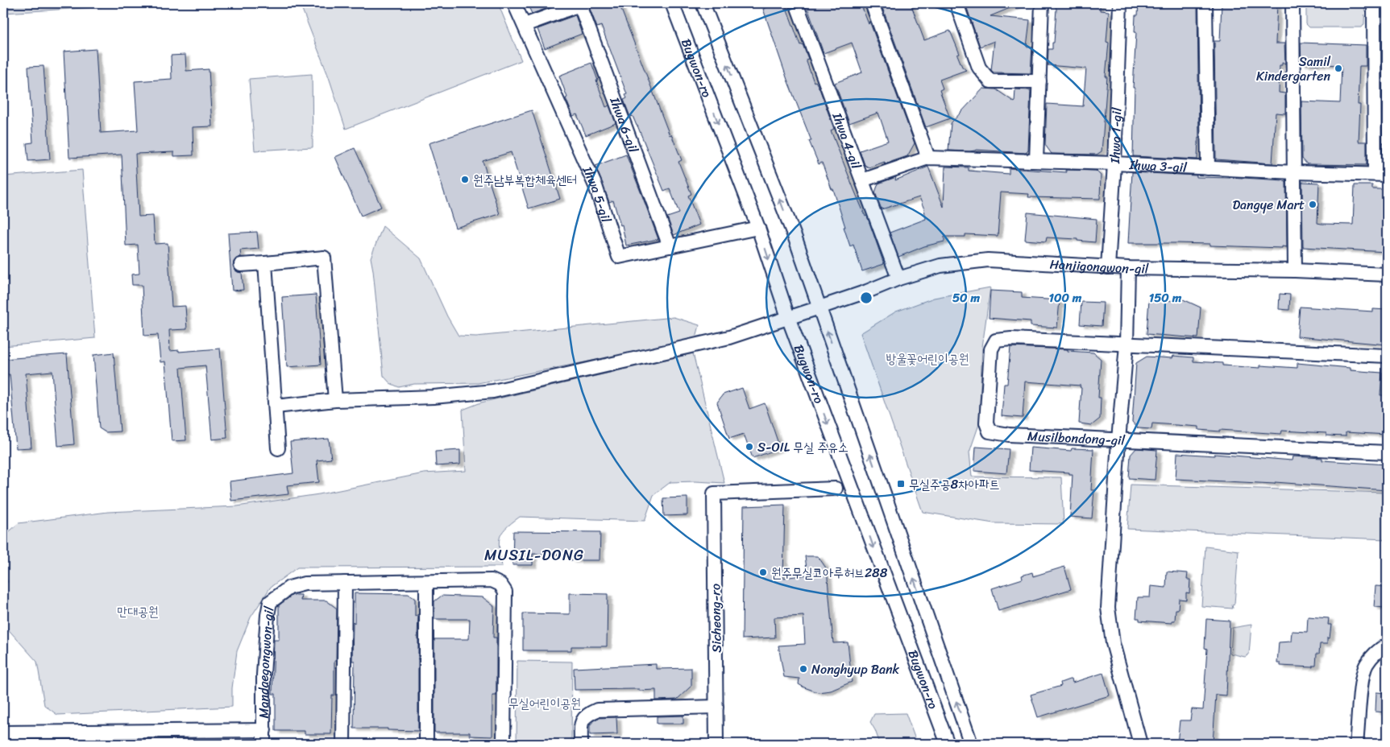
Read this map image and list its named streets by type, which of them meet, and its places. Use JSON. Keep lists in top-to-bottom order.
{
  "streets": {
    "street": [
      "Bugwon-ro",
      "Ihwa 6-gil",
      "Ihwa 1-gil",
      "Ihwa 4-gil",
      "Ihwa 3-gil",
      "Ihwa 5-gil",
      "Hanjigongwon-gil",
      "Musilbondong-gil",
      "Sicheong-ro",
      "Mandaegongwon-gil"
    ]
  },
  "crossings": [
    ["Bugwon-ro", "Ihwa 5-gil"],
    ["Bugwon-ro", "Hanjigongwon-gil"],
    ["Ihwa 6-gil", "Ihwa 5-gil"],
    ["Ihwa 1-gil", "Ihwa 3-gil"],
    ["Ihwa 1-gil", "Hanjigongwon-gil"],
    ["Ihwa 4-gil", "Ihwa 3-gil"],
    ["Ihwa 4-gil", "Hanjigongwon-gil"]
  ],
  "districts": ["MUSIL-DONG"],
  "parks": ["방울꽃어린이공원", "만대공원", "무실어린이공원"],
  "places": {
    "other": [
      "Samil Kindergarten",
      "원주남부복합체육센터",
      "Dangye Mart",
      "S-OIL 무실 주유소",
      "원주무실코아루허브288",
      "Nonghyup Bank"
    ],
    "transit": ["무실주공8차아파트"]
  },
  "rings": ["50 m", "100 m", "150 m"]
}
